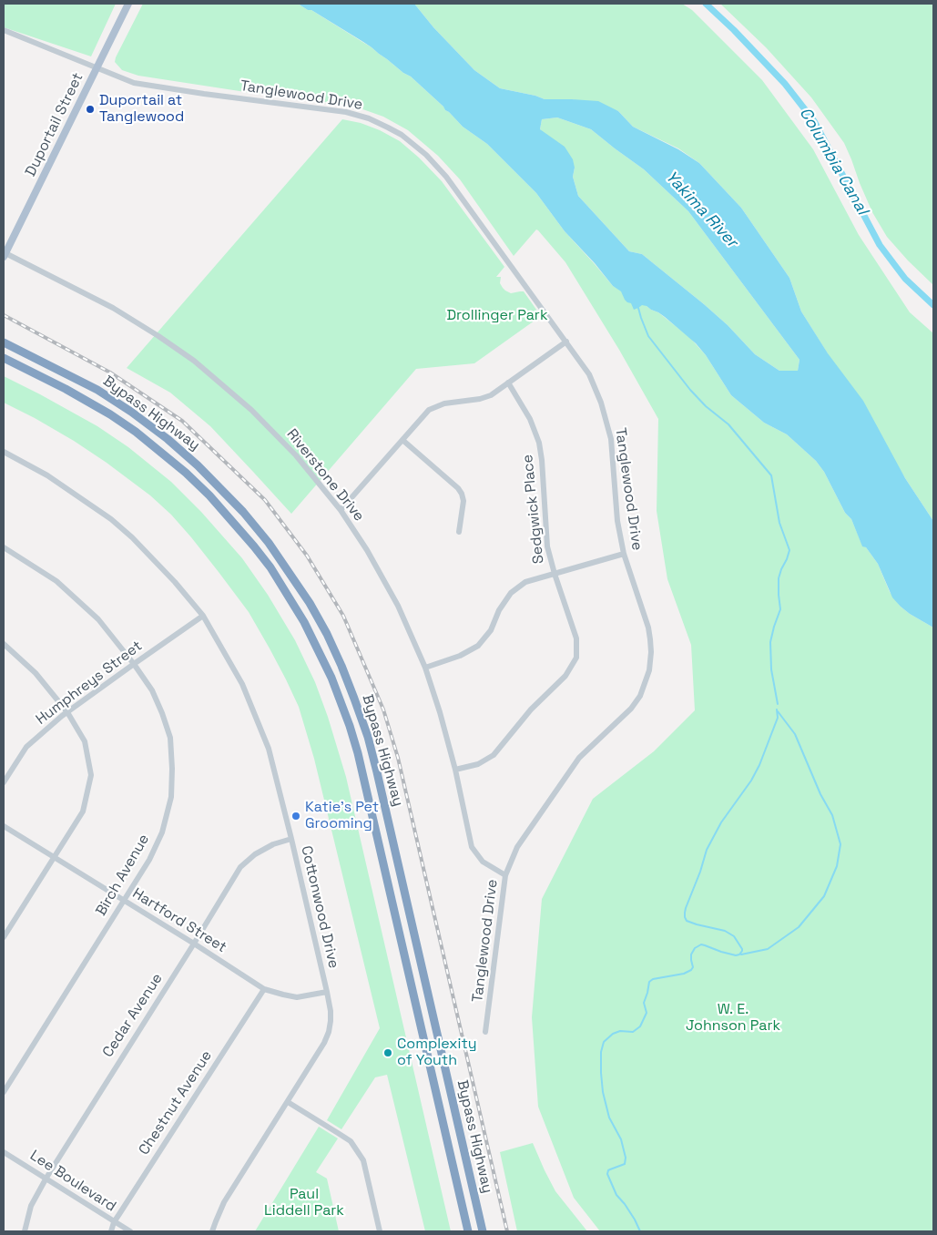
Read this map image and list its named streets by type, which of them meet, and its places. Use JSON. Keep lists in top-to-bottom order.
{
  "streets": {
    "highway": ["Bypass Highway"],
    "main road": ["Duportail Street"],
    "street": [
      "Tanglewood Drive",
      "Riverstone Drive",
      "Sedgwick Place",
      "Humphreys Street",
      "Birch Avenue",
      "Cottonwood Drive",
      "Hartford Street",
      "Cedar Avenue",
      "Chestnut Avenue",
      "Lee Boulevard"
    ]
  },
  "crossings": [
    ["Tanglewood Drive", "Duportail Street"],
    ["Tanglewood Drive", "Riverstone Drive"],
    ["Duportail Street", "Riverstone Drive"],
    ["Riverstone Drive", "Sedgwick Place"],
    ["Humphreys Street", "Birch Avenue"],
    ["Humphreys Street", "Cottonwood Drive"],
    ["Birch Avenue", "Hartford Street"],
    ["Cottonwood Drive", "Hartford Street"],
    ["Cottonwood Drive", "Cedar Avenue"],
    ["Hartford Street", "Cedar Avenue"],
    ["Hartford Street", "Chestnut Avenue"],
    ["Cedar Avenue", "Lee Boulevard"],
    ["Chestnut Avenue", "Lee Boulevard"]
  ],
  "water": ["Columbia Canal", "Yakima River"],
  "parks": ["Drollinger Park", "W. E. Johnson Park", "Paul Liddell Park"],
  "places": ["Duportail at Tanglewood", "Katie's Pet Grooming", "Complexity of Youth"]
}
